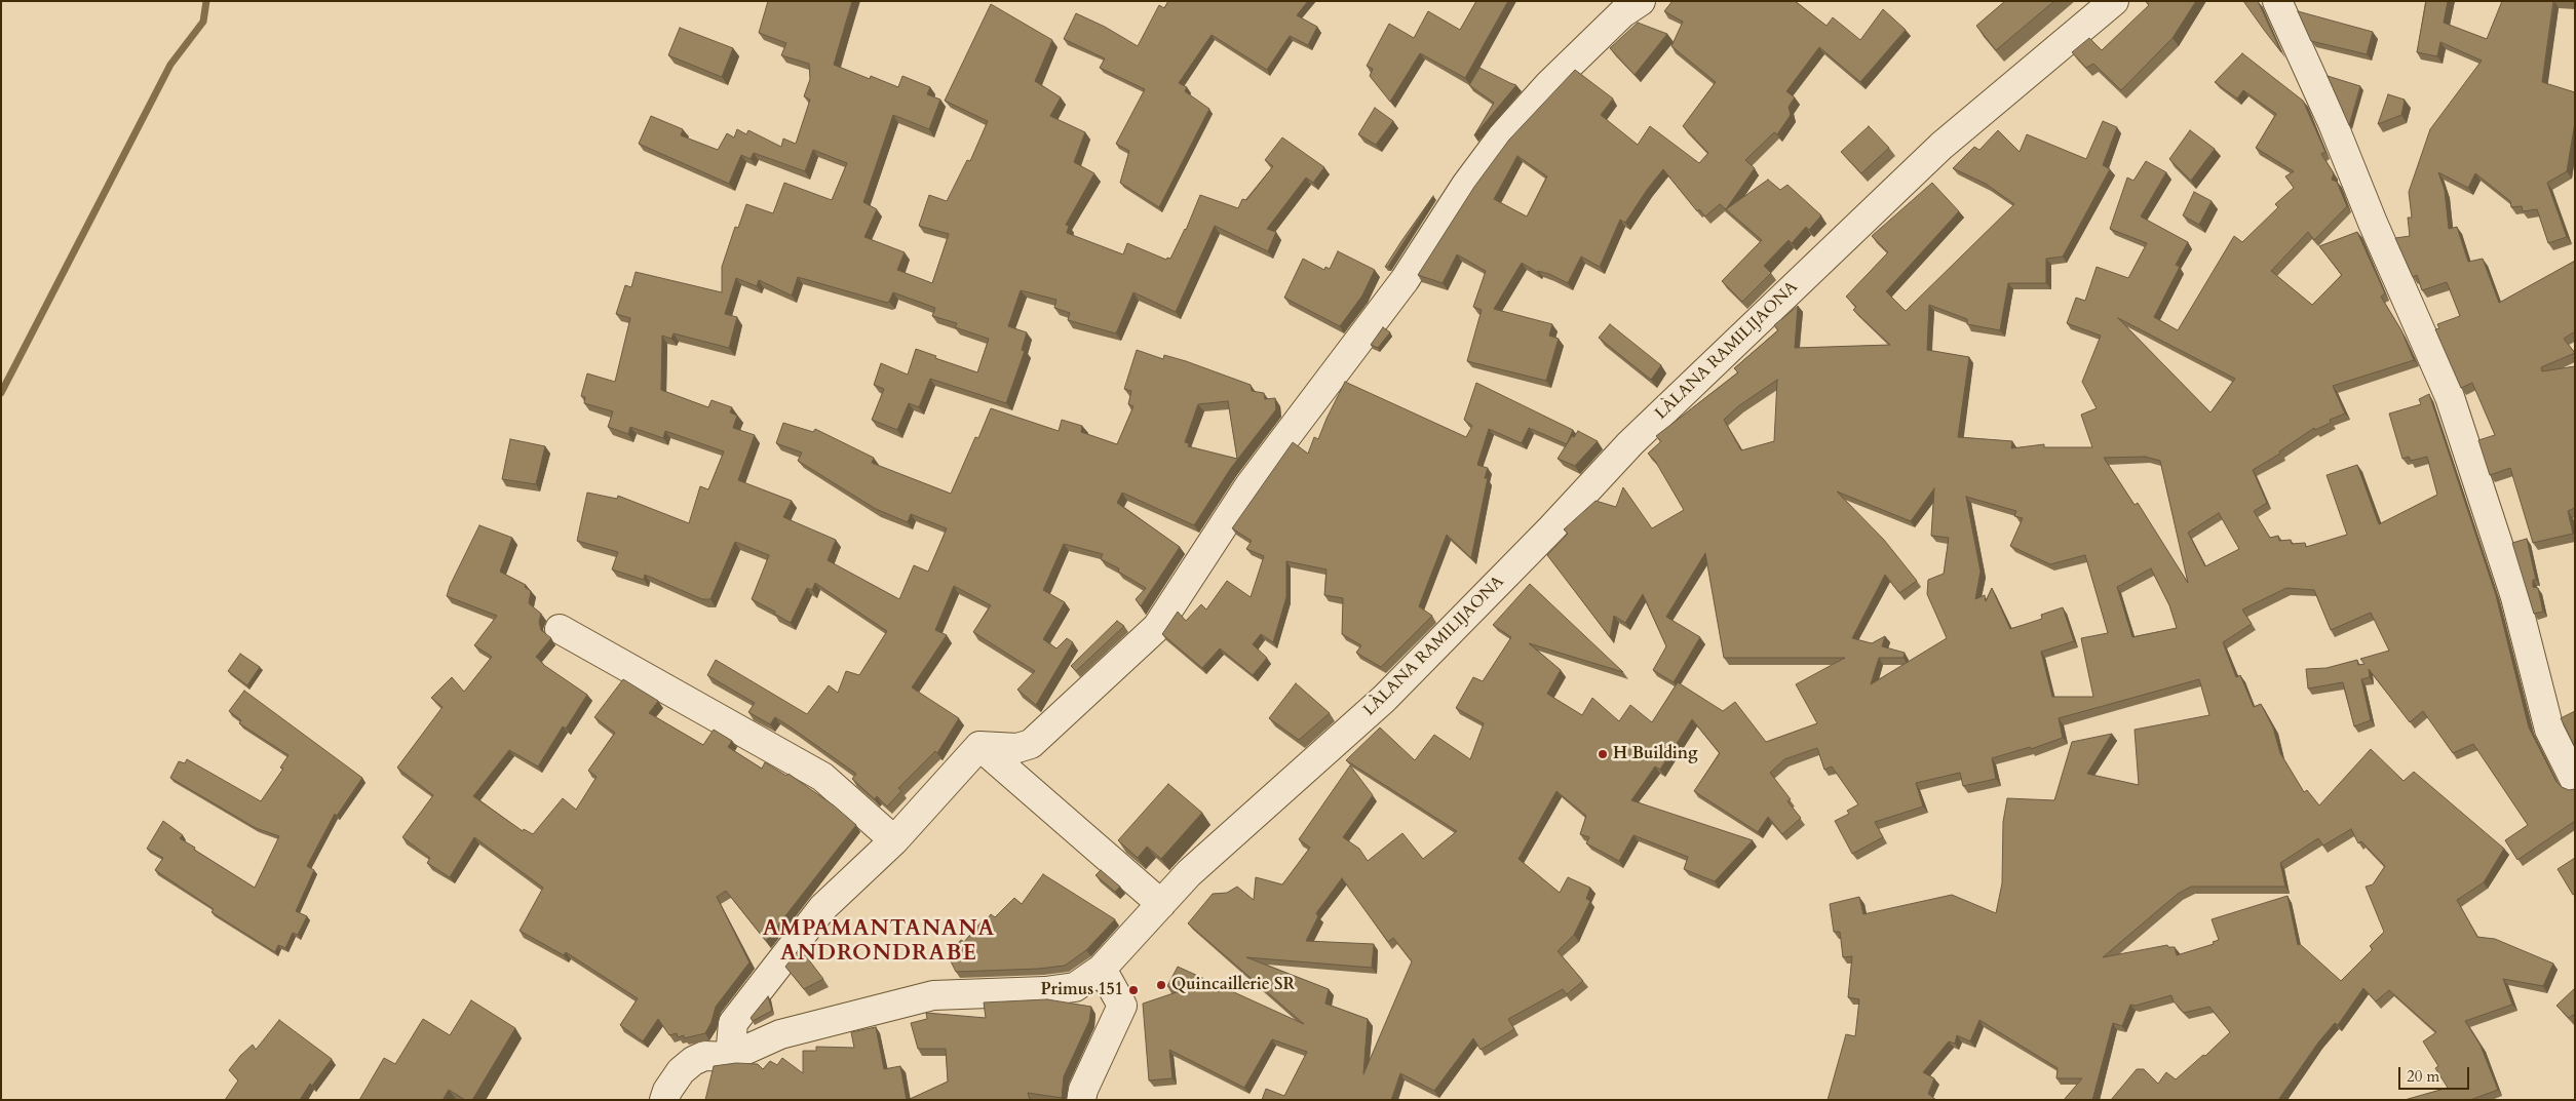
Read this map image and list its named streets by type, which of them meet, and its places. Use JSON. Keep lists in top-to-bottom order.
{
  "streets": {
    "street": ["LÀLANA RAMILIJAONA"]
  },
  "districts": ["AMPAMANTANANA ANDRONDRABE"],
  "places": ["H Building", "Quincaillerie SR", "Primus 151"],
  "scale_bar": "20 m"
}
